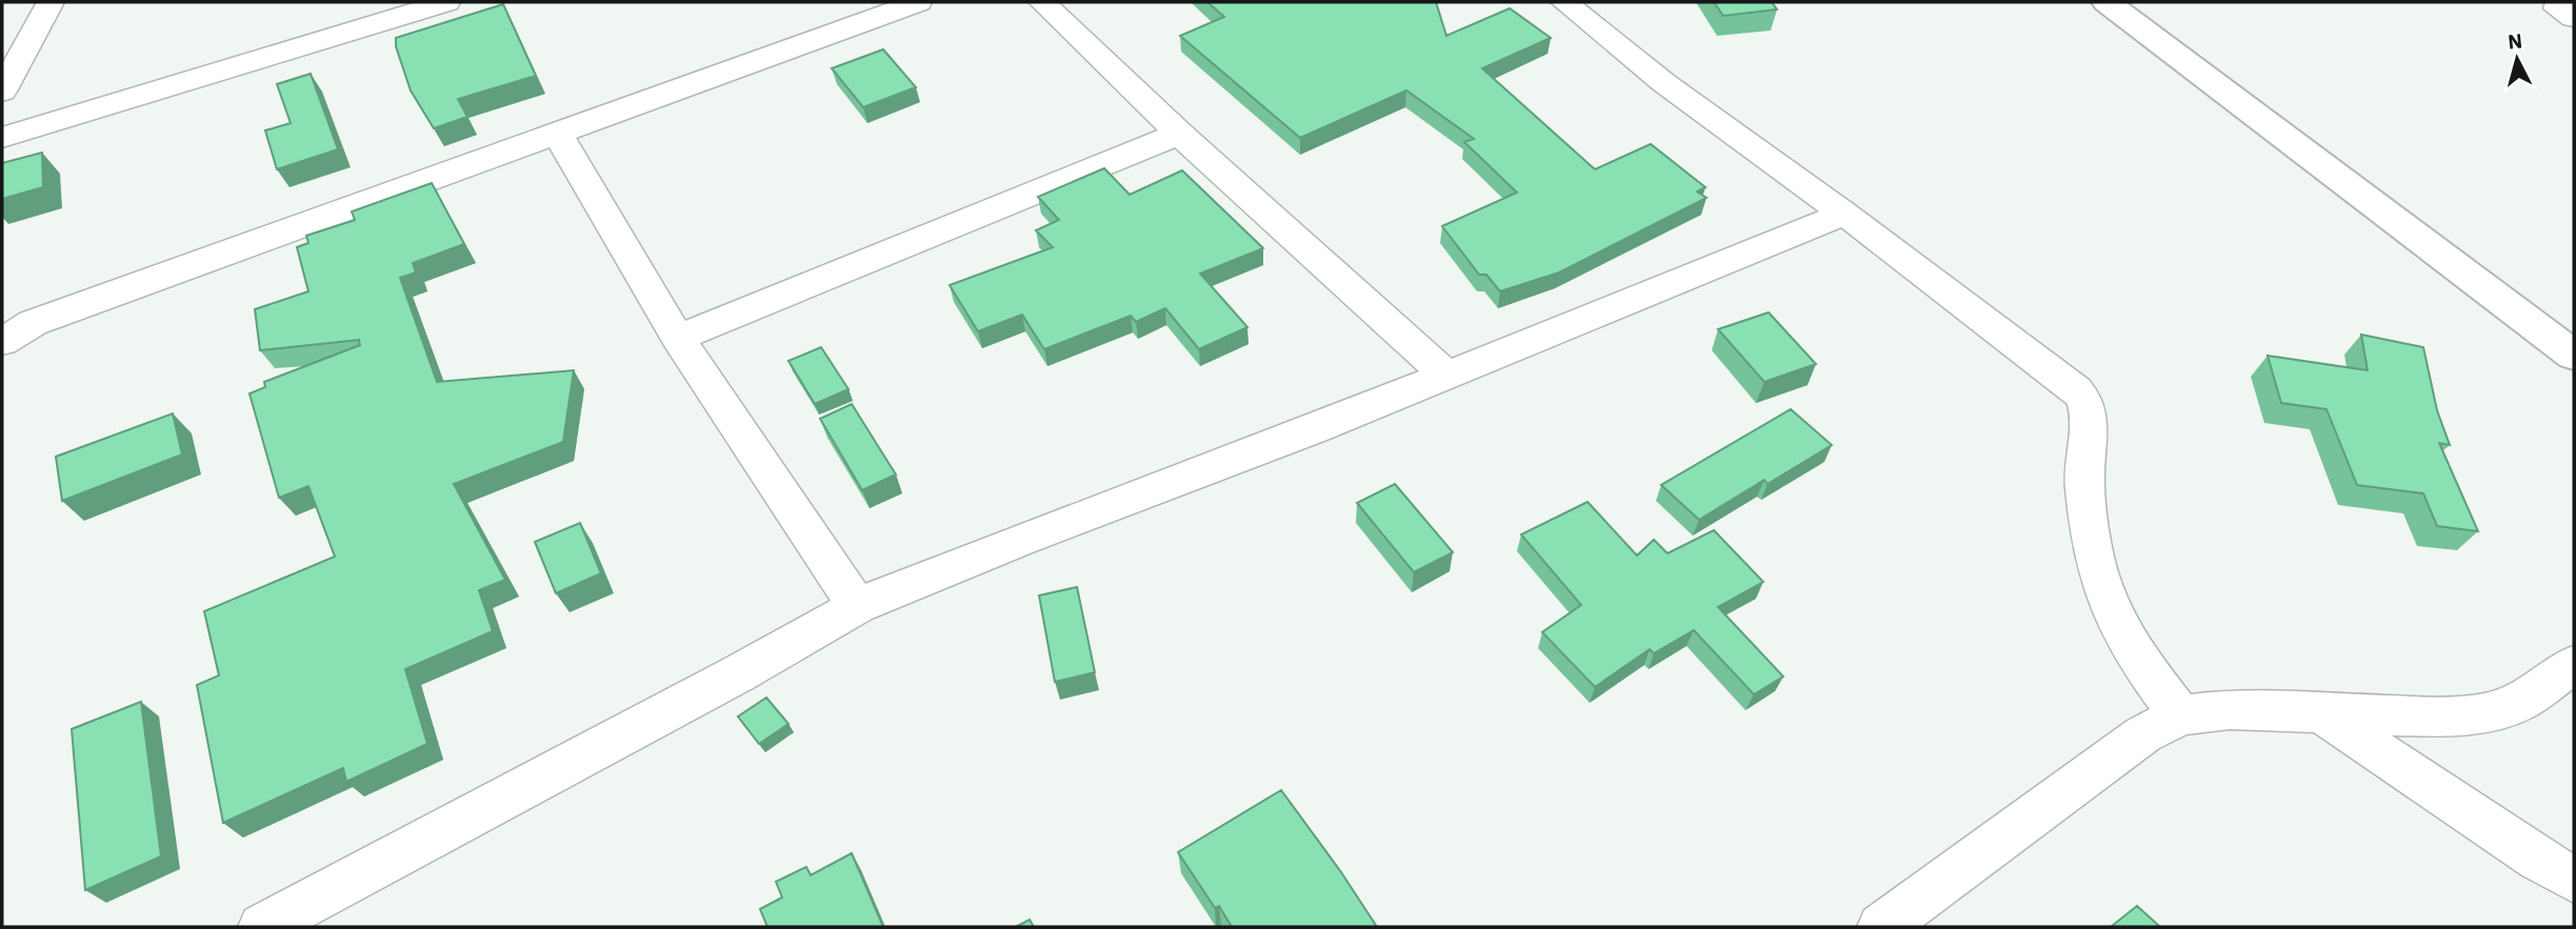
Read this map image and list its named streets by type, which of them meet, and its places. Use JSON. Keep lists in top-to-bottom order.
{
  "north": "top"
}
